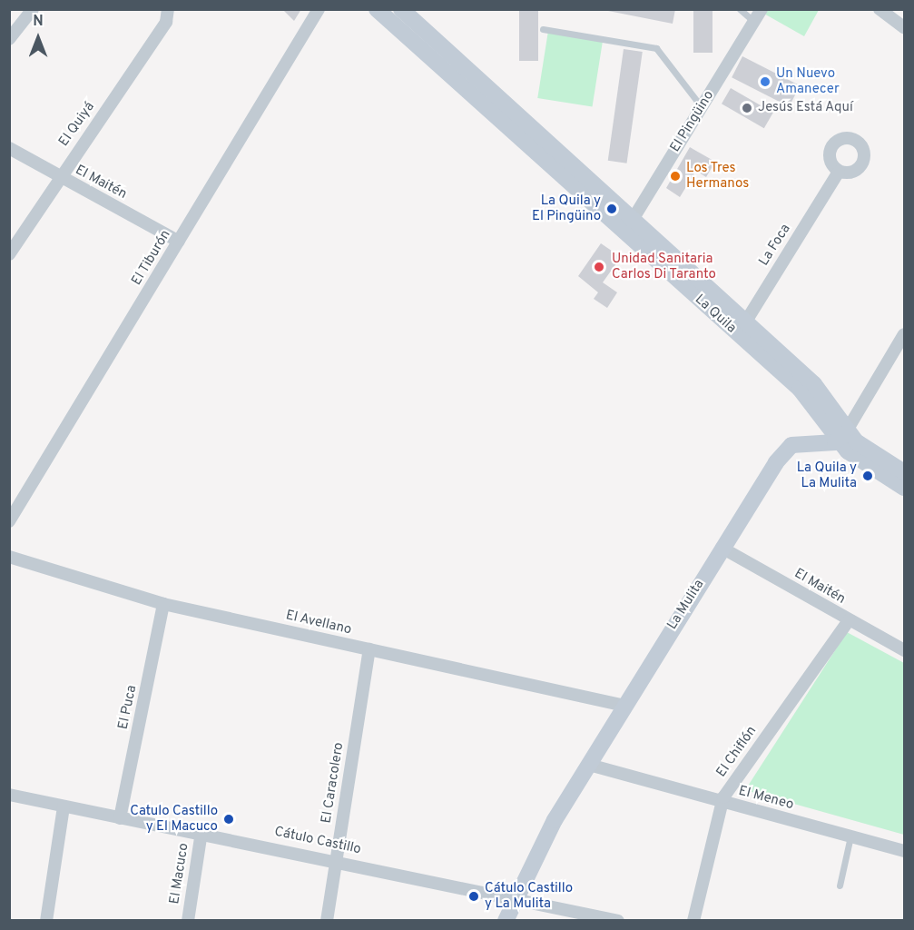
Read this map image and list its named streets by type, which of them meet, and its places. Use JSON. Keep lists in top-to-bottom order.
{
  "streets": {
    "main road": ["El Pingüino", "La Quila", "La Mulita"],
    "street": [
      "El Quiyá",
      "El Maitén",
      "La Foca",
      "El Tiburón",
      "El Avellano",
      "El Puca",
      "El Chiflón",
      "El Caracolero",
      "El Meneo",
      "Cátulo Castillo",
      "El Macuco"
    ]
  },
  "crossings": [
    ["El Pingüino", "La Quila"],
    ["El Quiyá", "El Maitén"],
    ["El Maitén", "El Tiburón"],
    ["El Maitén", "La Mulita"],
    ["El Maitén", "El Chiflón"],
    ["La Foca", "La Quila"],
    ["La Quila", "La Mulita"],
    ["La Mulita", "El Avellano"],
    ["La Mulita", "El Meneo"],
    ["La Mulita", "Cátulo Castillo"],
    ["El Avellano", "El Puca"],
    ["El Avellano", "El Caracolero"],
    ["El Puca", "Cátulo Castillo"],
    ["El Chiflón", "El Meneo"],
    ["El Caracolero", "Cátulo Castillo"],
    ["Cátulo Castillo", "El Macuco"]
  ],
  "places": [
    "Un Nuevo Amanecer",
    "Jesús Está Aquí",
    "Los Tres Hermanos",
    "La Quila y El Pingüino",
    "Unidad Sanitaria Carlos Di Taranto",
    "La Quila y La Mulita",
    "Catulo Castillo y El Macuco",
    "Cátulo Castillo y La Mulita"
  ],
  "north": "top"
}
